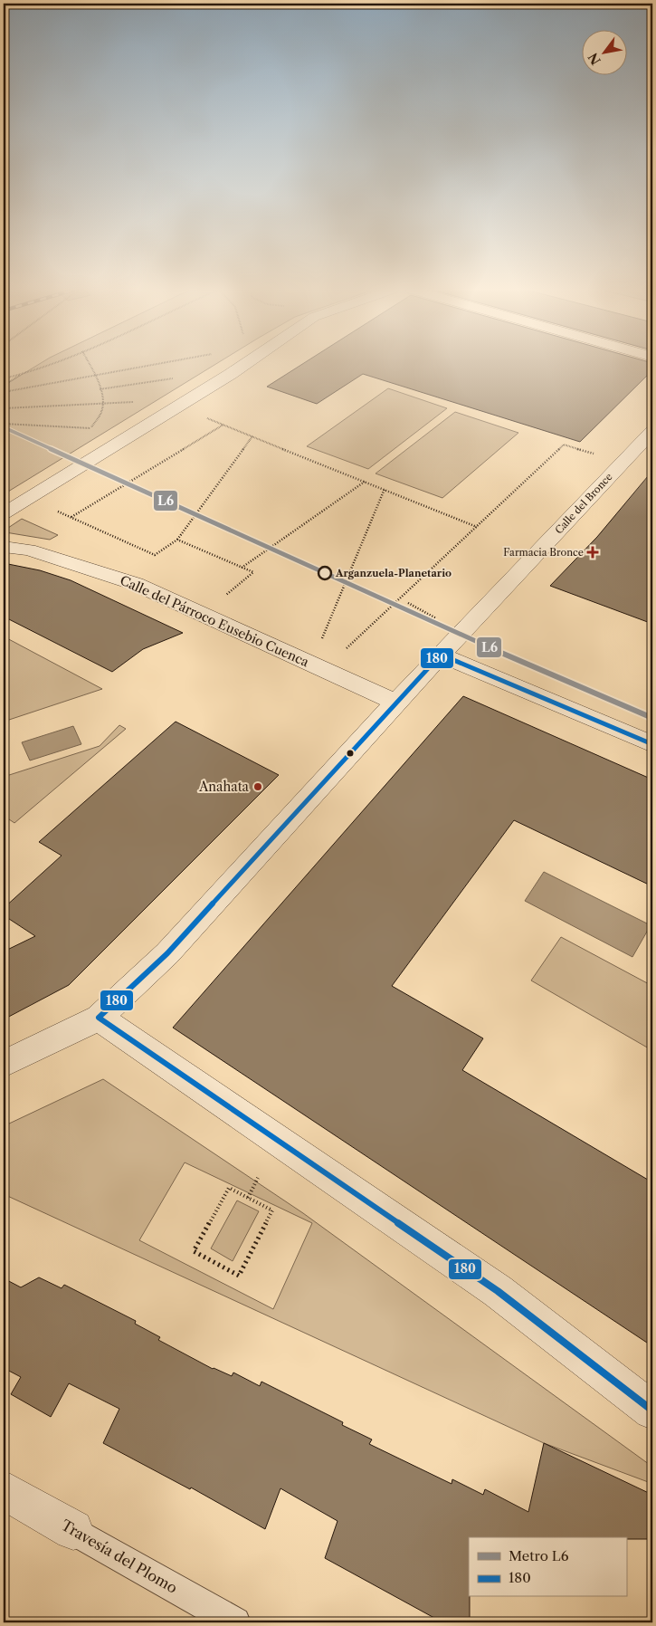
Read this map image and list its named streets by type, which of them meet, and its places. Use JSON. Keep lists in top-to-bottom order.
{
  "streets": {
    "street": ["Calle del Bronce", "Calle del Párroco Eusebio Cuenca", "Travesía del Plomo"]
  },
  "crossings": [
    ["Calle del Bronce", "Calle del Párroco Eusebio Cuenca"]
  ],
  "places": {
    "health": ["Farmacia Bronce"],
    "other": ["Arganzuela-Planetario", "Anahata"]
  },
  "lines": ["metro line L6", "transit line 180"],
  "legend": ["Metro L6", "180"],
  "north": "bottom left"
}
